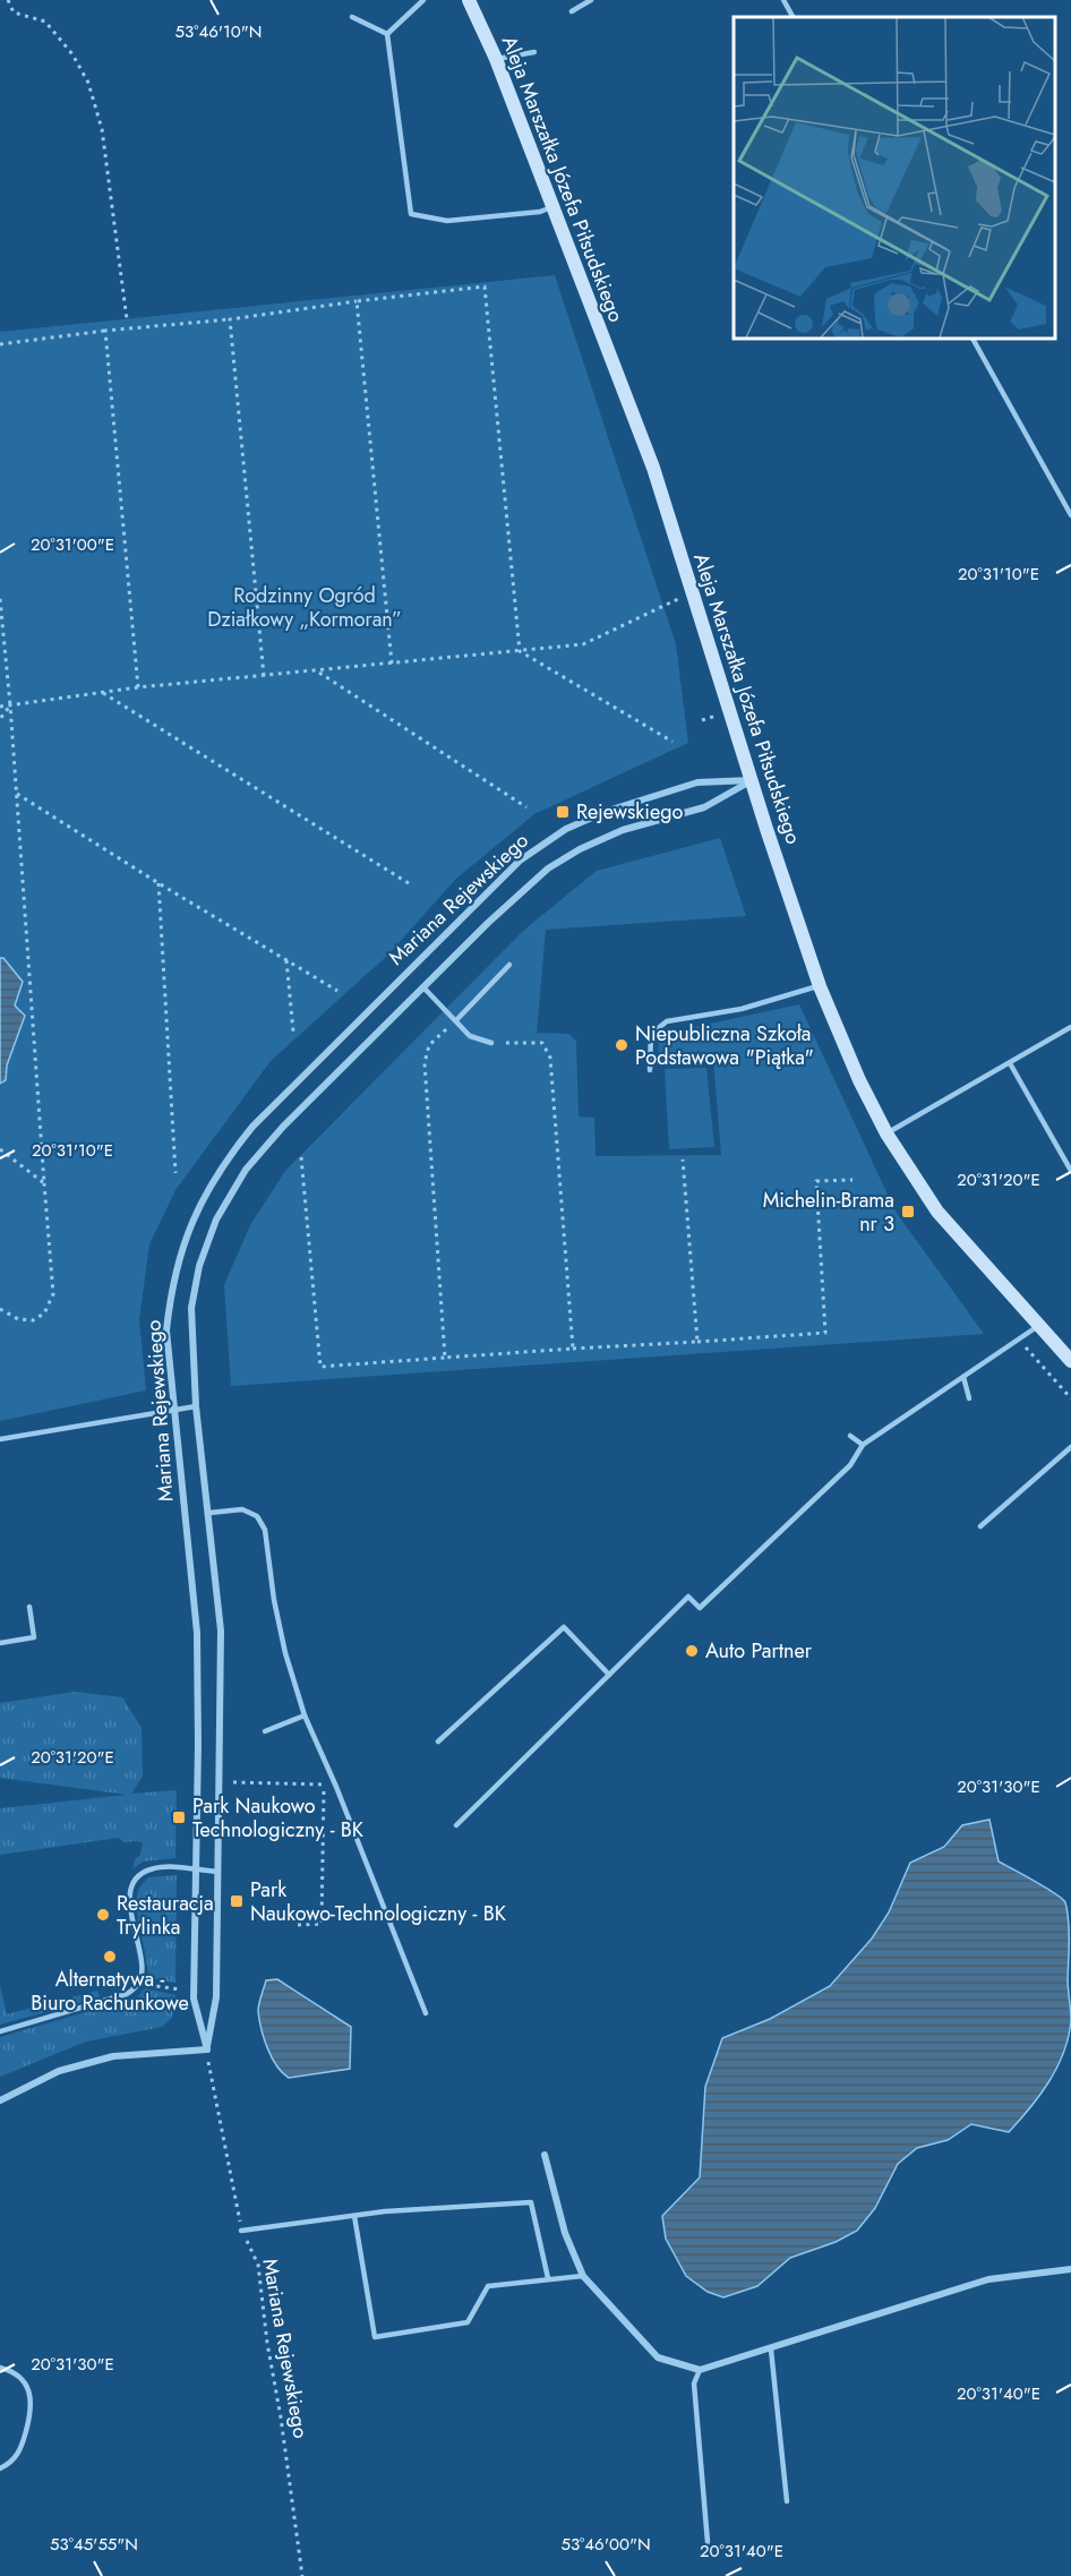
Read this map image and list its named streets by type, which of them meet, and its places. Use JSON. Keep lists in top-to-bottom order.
{
  "streets": {
    "street": ["Aleja Marszałka Józefa Piłsudskiego", "Mariana Rejewskiego"]
  },
  "crossings": [
    ["Aleja Marszałka Józefa Piłsudskiego", "Mariana Rejewskiego"]
  ],
  "parks": ["Rodzinny Ogród Działkowy „Kormoran”"],
  "places": {
    "transit": [
      "Rejewskiego",
      "Michelin-Brama nr 3",
      "Park Naukowo Technologiczny - BK",
      "Park Naukowo-Technologiczny - BK"
    ],
    "other": [
      "Niepubliczna Szkoła Podstawowa \"Piątka\"",
      "Auto Partner",
      "Restauracja Trylinka",
      "Alternatywa - Biuro Rachunkowe"
    ]
  },
  "coordinates": [
    "53°46'10\"N",
    "20°31'00\"E",
    "20°31'10\"E",
    "20°31'20\"E",
    "20°31'30\"E",
    "20°31'40\"E",
    "53°45'55\"N",
    "53°46'00\"N"
  ]
}
